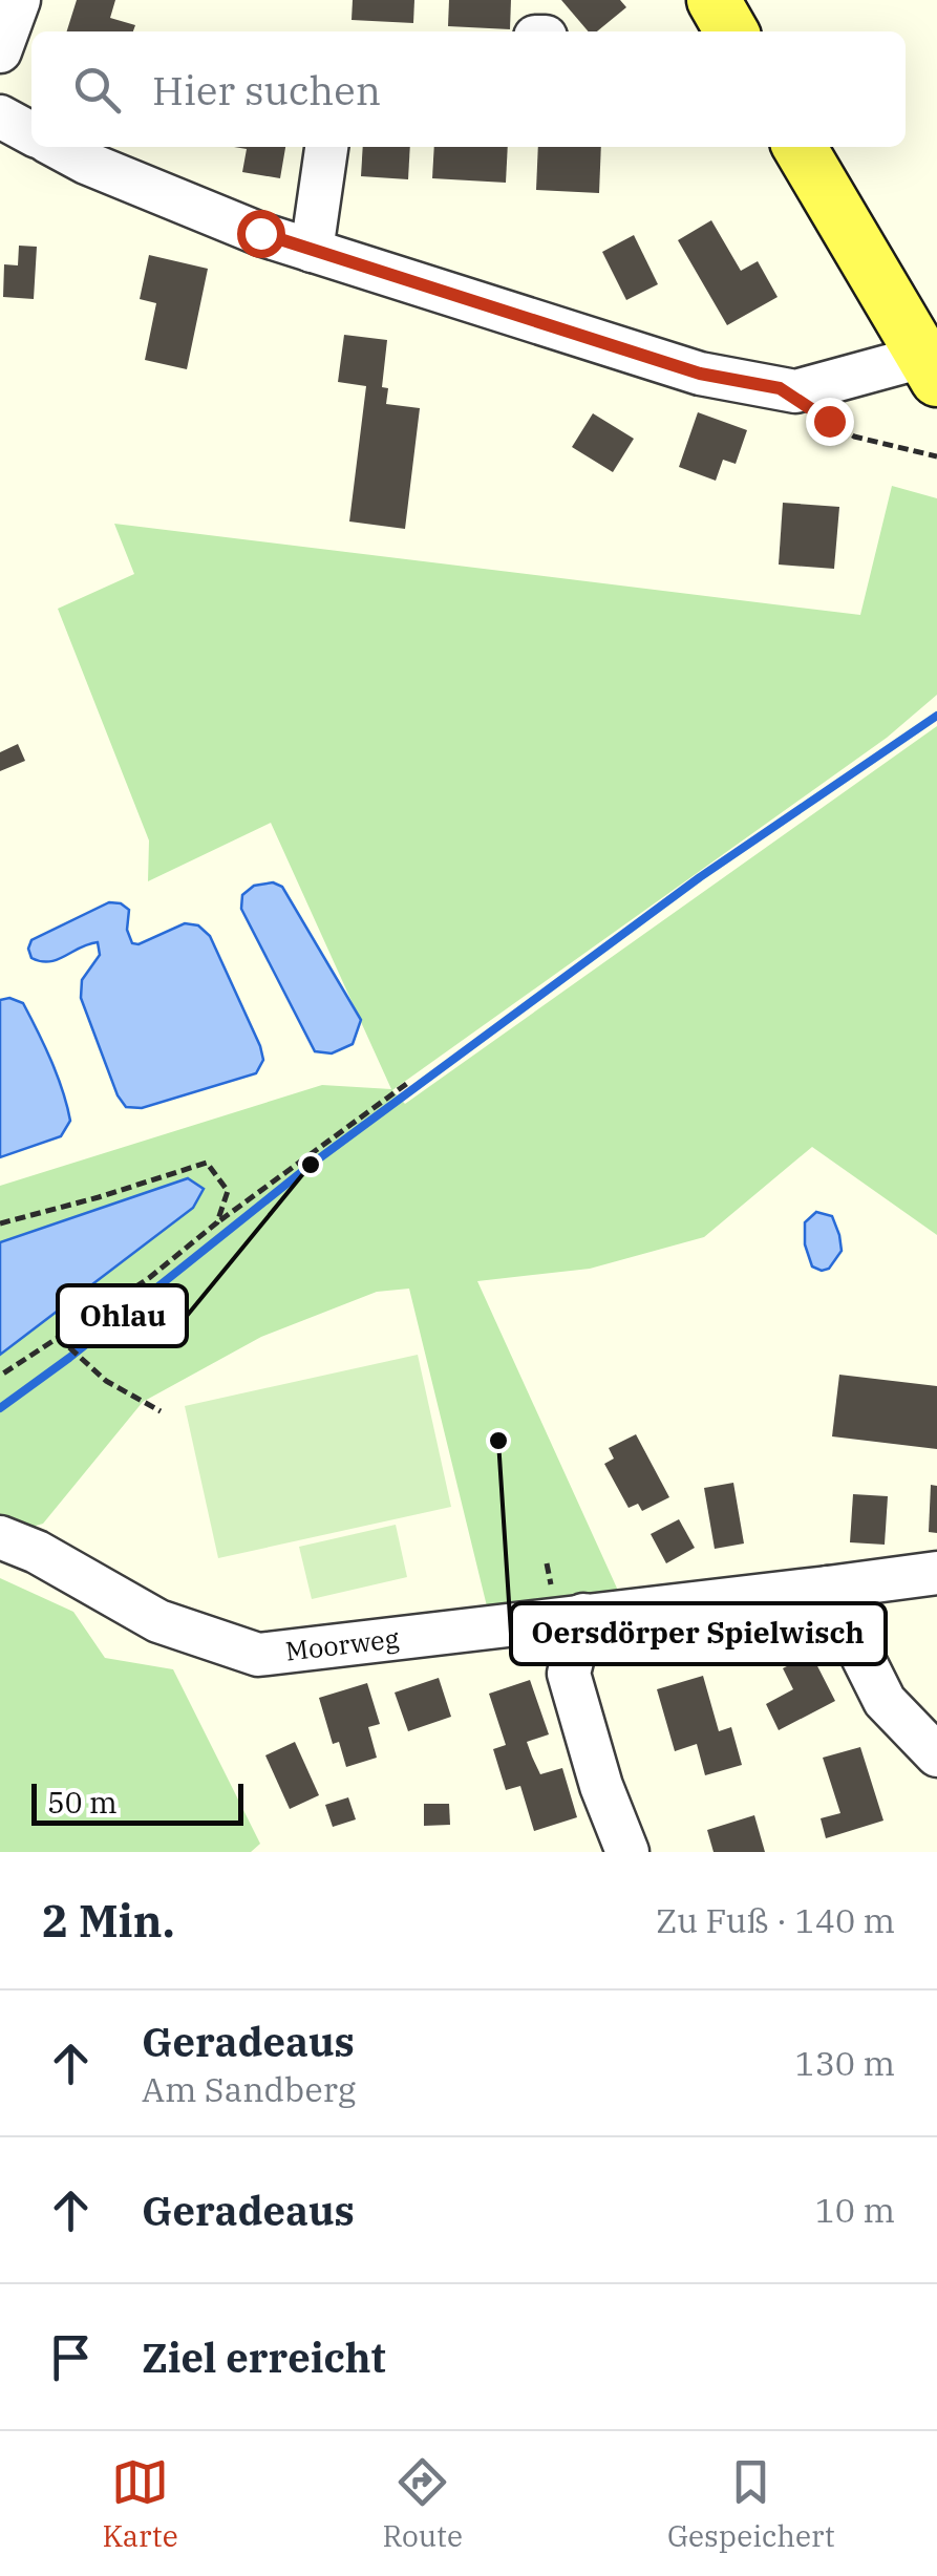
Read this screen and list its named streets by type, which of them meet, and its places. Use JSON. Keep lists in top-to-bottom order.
{
  "streets": {
    "street": ["Moorweg"]
  },
  "places": ["Ohlau", "Oersdörper Spielwisch"],
  "scale_bar": "50 m",
  "page": {
    "search": "Hier suchen",
    "scale": "50 m",
    "heading": ["2 Min.", "Zu Fuß · 140 m"],
    "list": [
      ["Geradeaus", "Am Sandberg", "130 m"],
      ["Geradeaus", "10 m"],
      "Ziel erreicht"
    ],
    "nav": ["Karte", "Route", "Gespeichert"]
  }
}
